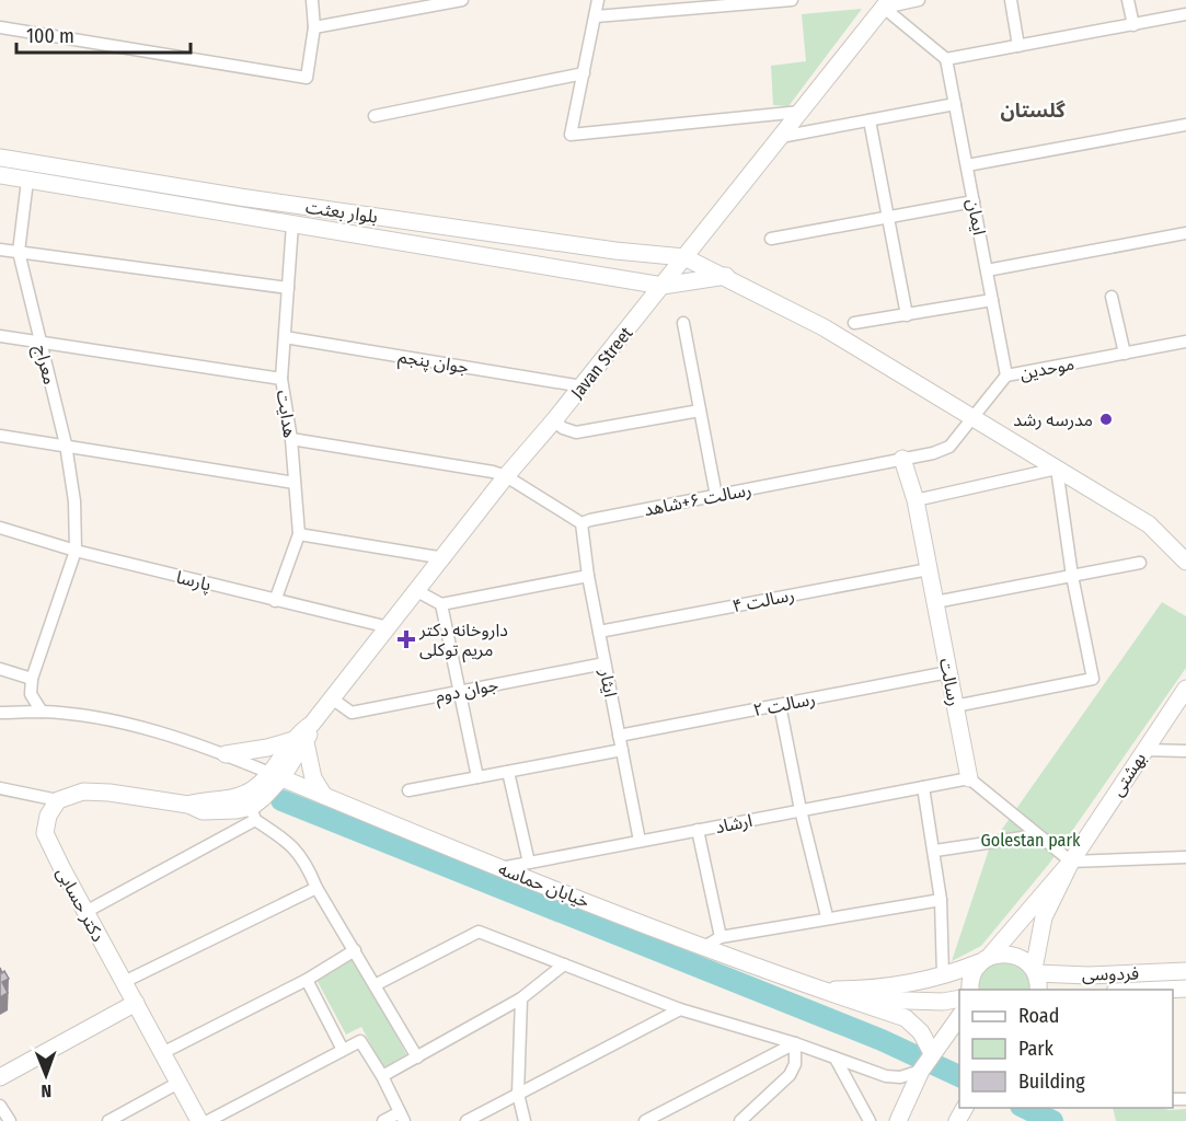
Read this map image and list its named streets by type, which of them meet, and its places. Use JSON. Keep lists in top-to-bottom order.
{
  "streets": {
    "main road": [
      "بلوار بعثت",
      "Javan Street",
      "رسالت",
      "بهشتی",
      "خیابان حماسه",
      "دکتر حسابی",
      "فردوسی"
    ],
    "street": [
      "ایمان",
      "جوان پنجم",
      "معراج",
      "موحدین",
      "هدایت",
      "رسالت ۶+شاهد",
      "پارسا",
      "رسالت ۴",
      "ایثار",
      "جوان دوم",
      "رسالت ۲",
      "ارشاد"
    ]
  },
  "crossings": [
    ["بلوار بعثت", "Javan Street"],
    ["بلوار بعثت", "معراج"],
    ["بلوار بعثت", "موحدین"],
    ["بلوار بعثت", "هدایت"],
    ["ایمان", "موحدین"],
    ["جوان پنجم", "Javan Street"],
    ["جوان پنجم", "هدایت"],
    ["Javan Street", "پارسا"],
    ["Javan Street", "جوان دوم"],
    ["Javan Street", "خیابان حماسه"],
    ["معراج", "پارسا"],
    ["موحدین", "رسالت ۶+شاهد"],
    ["موحدین", "رسالت"],
    ["هدایت", "پارسا"],
    ["رسالت ۶+شاهد", "رسالت"],
    ["رسالت ۶+شاهد", "ایثار"],
    ["رسالت ۴", "رسالت"],
    ["رسالت ۴", "ایثار"],
    ["رسالت", "رسالت ۲"],
    ["رسالت", "ارشاد"],
    ["ایثار", "جوان دوم"],
    ["ایثار", "رسالت ۲"],
    ["ایثار", "ارشاد"],
    ["ارشاد", "خیابان حماسه"]
  ],
  "districts": ["گلستان"],
  "parks": ["Golestan park"],
  "places": {
    "other": ["مدرسه رشد"],
    "health": ["داروخانه دکتر مریم توکلی"]
  },
  "legend": ["Road", "Park", "Building"],
  "scale_bar": "100 m",
  "north": "bottom"
}
